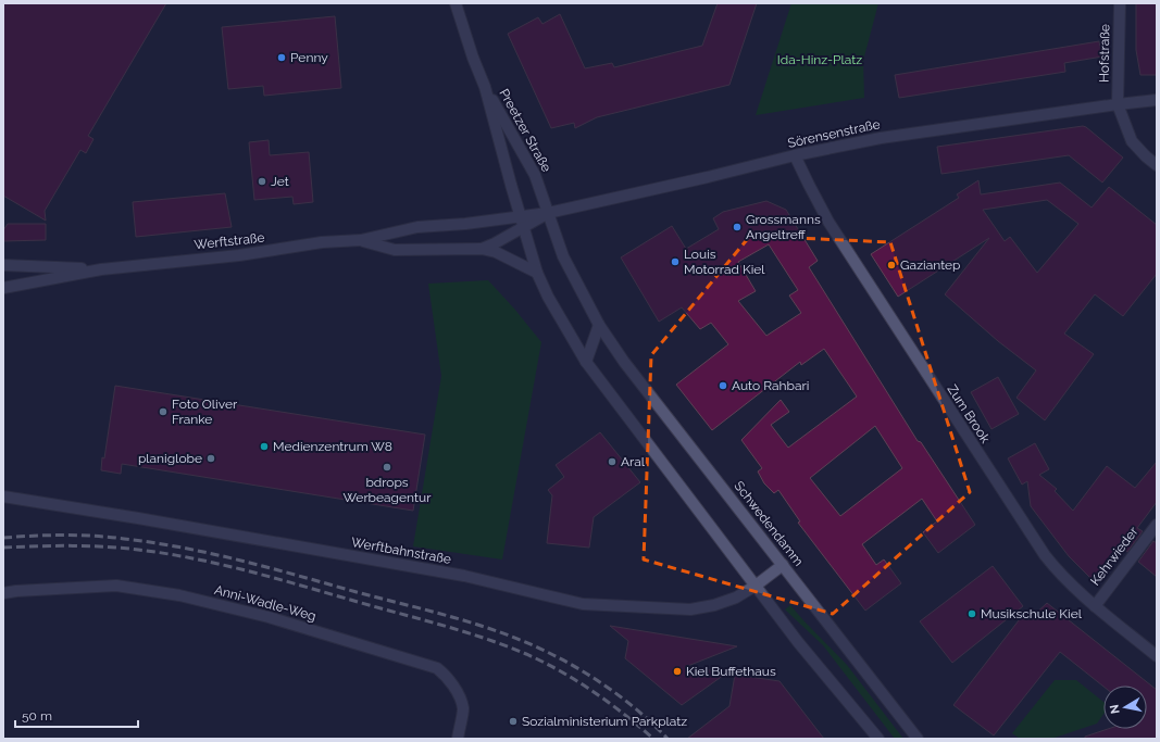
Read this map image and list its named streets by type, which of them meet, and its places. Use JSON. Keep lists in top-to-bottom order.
{
  "streets": {
    "main road": [
      "Hofstraße",
      "Preetzer Straße",
      "Sörensenstraße",
      "Werftstraße",
      "Zum Brook",
      "Schwedendamm",
      "Werftbahnstraße",
      "Kehrwieder",
      "Anni-Wadle-Weg"
    ]
  },
  "crossings": [
    ["Hofstraße", "Sörensenstraße"],
    ["Preetzer Straße", "Sörensenstraße"],
    ["Preetzer Straße", "Werftstraße"],
    ["Preetzer Straße", "Schwedendamm"],
    ["Sörensenstraße", "Werftstraße"],
    ["Sörensenstraße", "Zum Brook"],
    ["Sörensenstraße", "Schwedendamm"],
    ["Werftstraße", "Schwedendamm"],
    ["Zum Brook", "Kehrwieder"],
    ["Schwedendamm", "Werftbahnstraße"]
  ],
  "parks": ["Ida-Hinz-Platz"],
  "places": [
    "Penny",
    "Jet",
    "Grossmanns Angeltreff",
    "Louis Motorrad Kiel",
    "Gaziantep",
    "Auto Rahbari",
    "Foto Oliver Franke",
    "Medienzentrum W8",
    "planiglobe",
    "Aral",
    "bdrops Werbeagentur",
    "Musikschule Kiel",
    "Kiel Buffethaus",
    "Sozialministerium Parkplatz"
  ],
  "scale_bar": "50 m",
  "north": "left"
}
